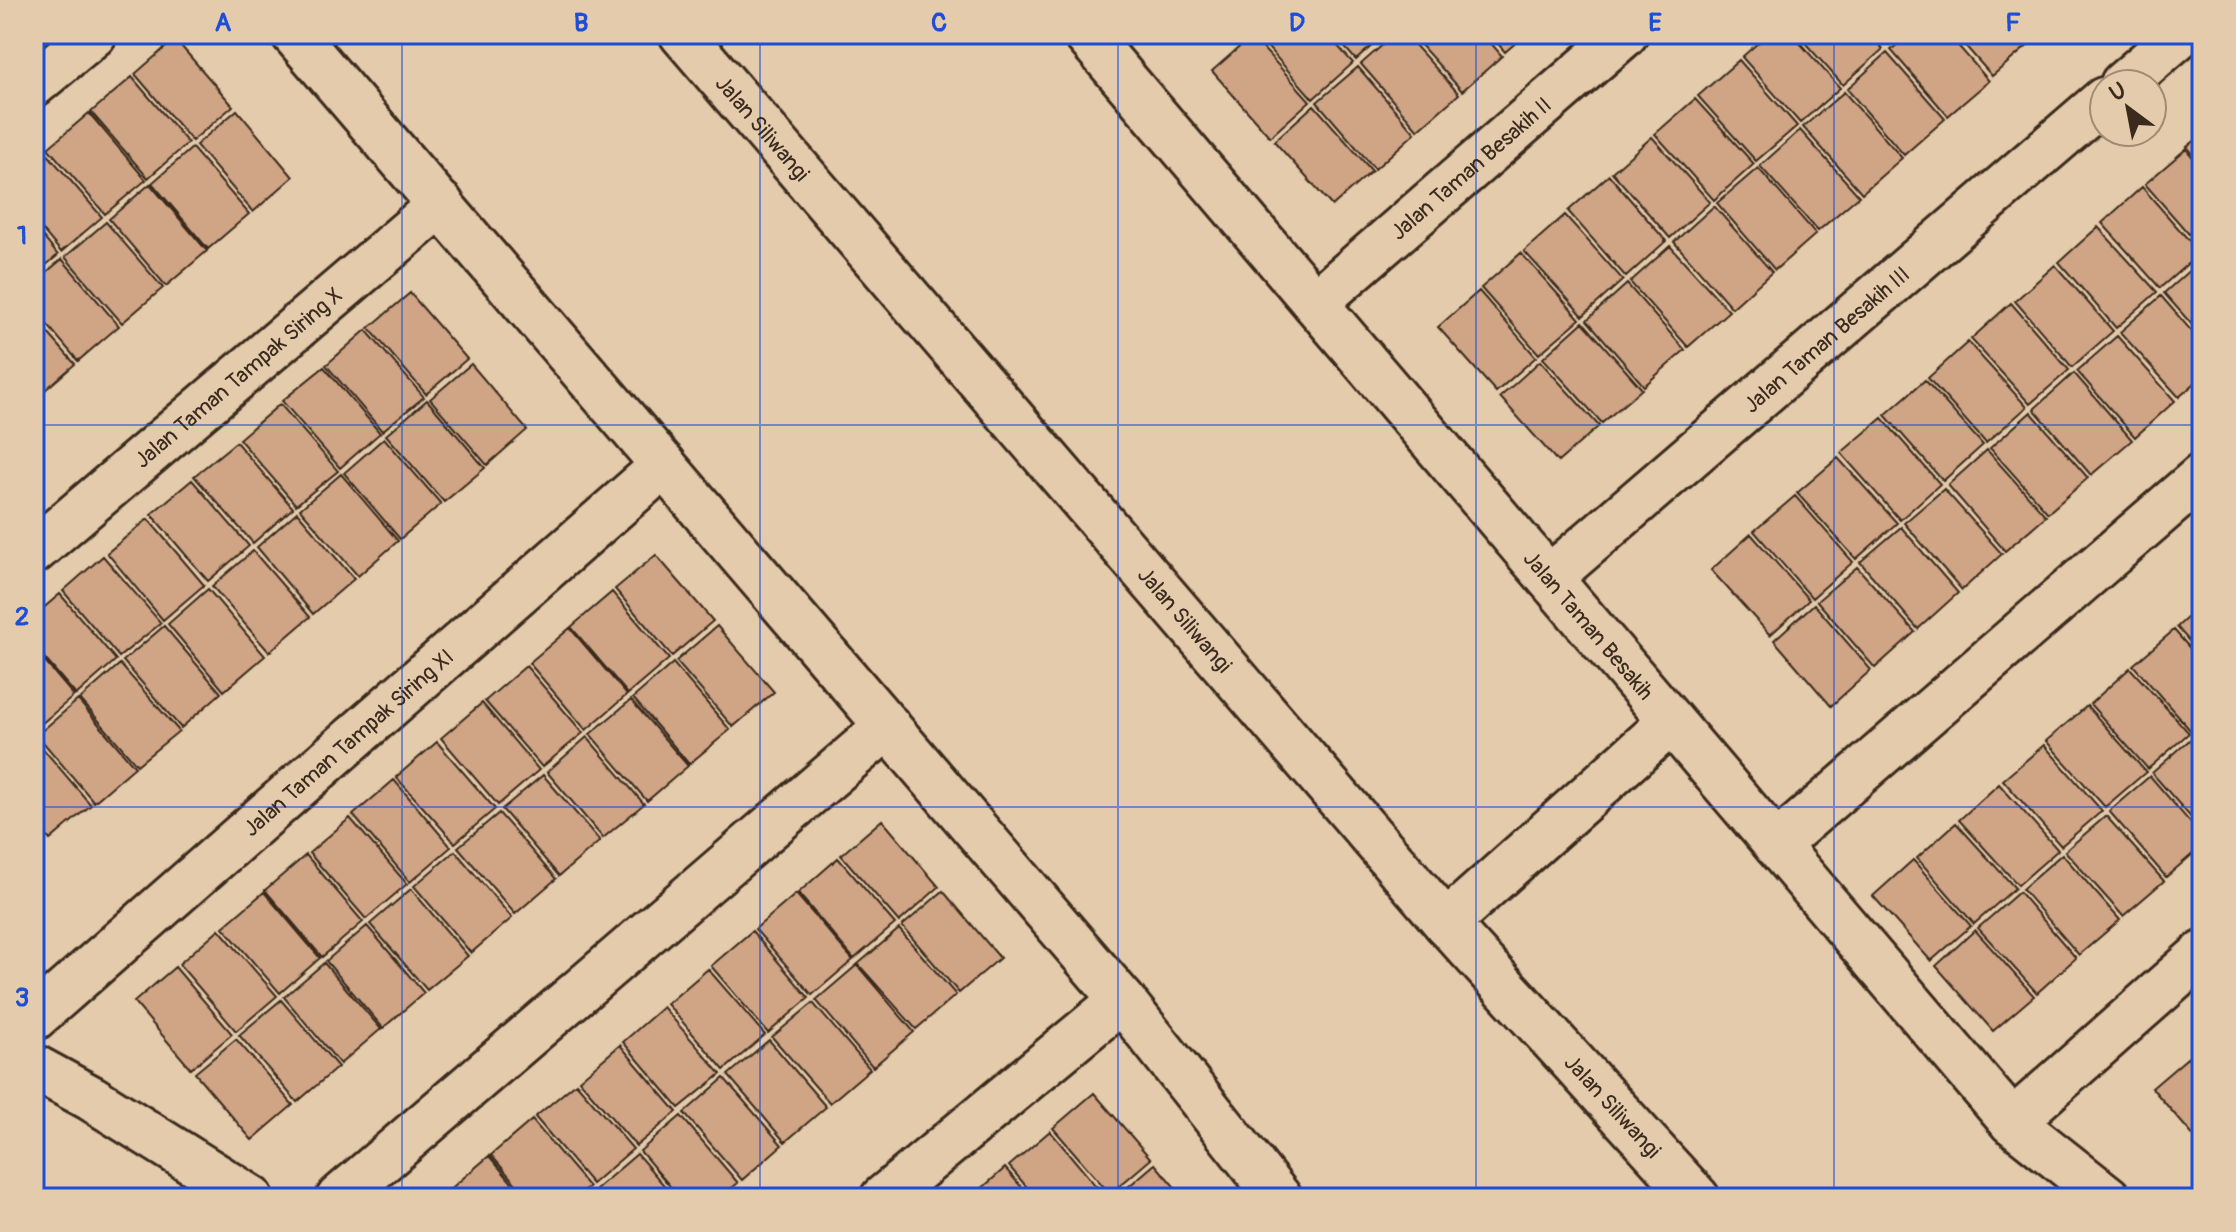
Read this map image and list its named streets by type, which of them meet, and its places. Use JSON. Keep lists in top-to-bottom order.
{
  "streets": {
    "street": [
      "Jalan Siliwangi",
      "Jalan Taman Besakih II",
      "Jalan Taman Besakih III",
      "Jalan Taman Tampak Siring X",
      "Jalan Taman Besakih",
      "Jalan Taman Tampak Siring XI"
    ]
  },
  "crossings": [
    ["Jalan Taman Besakih II", "Jalan Taman Besakih"],
    ["Jalan Taman Besakih III", "Jalan Taman Besakih"]
  ],
  "north": "top left",
  "grid": {
    "columns": [
      "A",
      "B",
      "C",
      "D",
      "E",
      "F"
    ],
    "rows": ["1", "2", "3"]
  }
}
